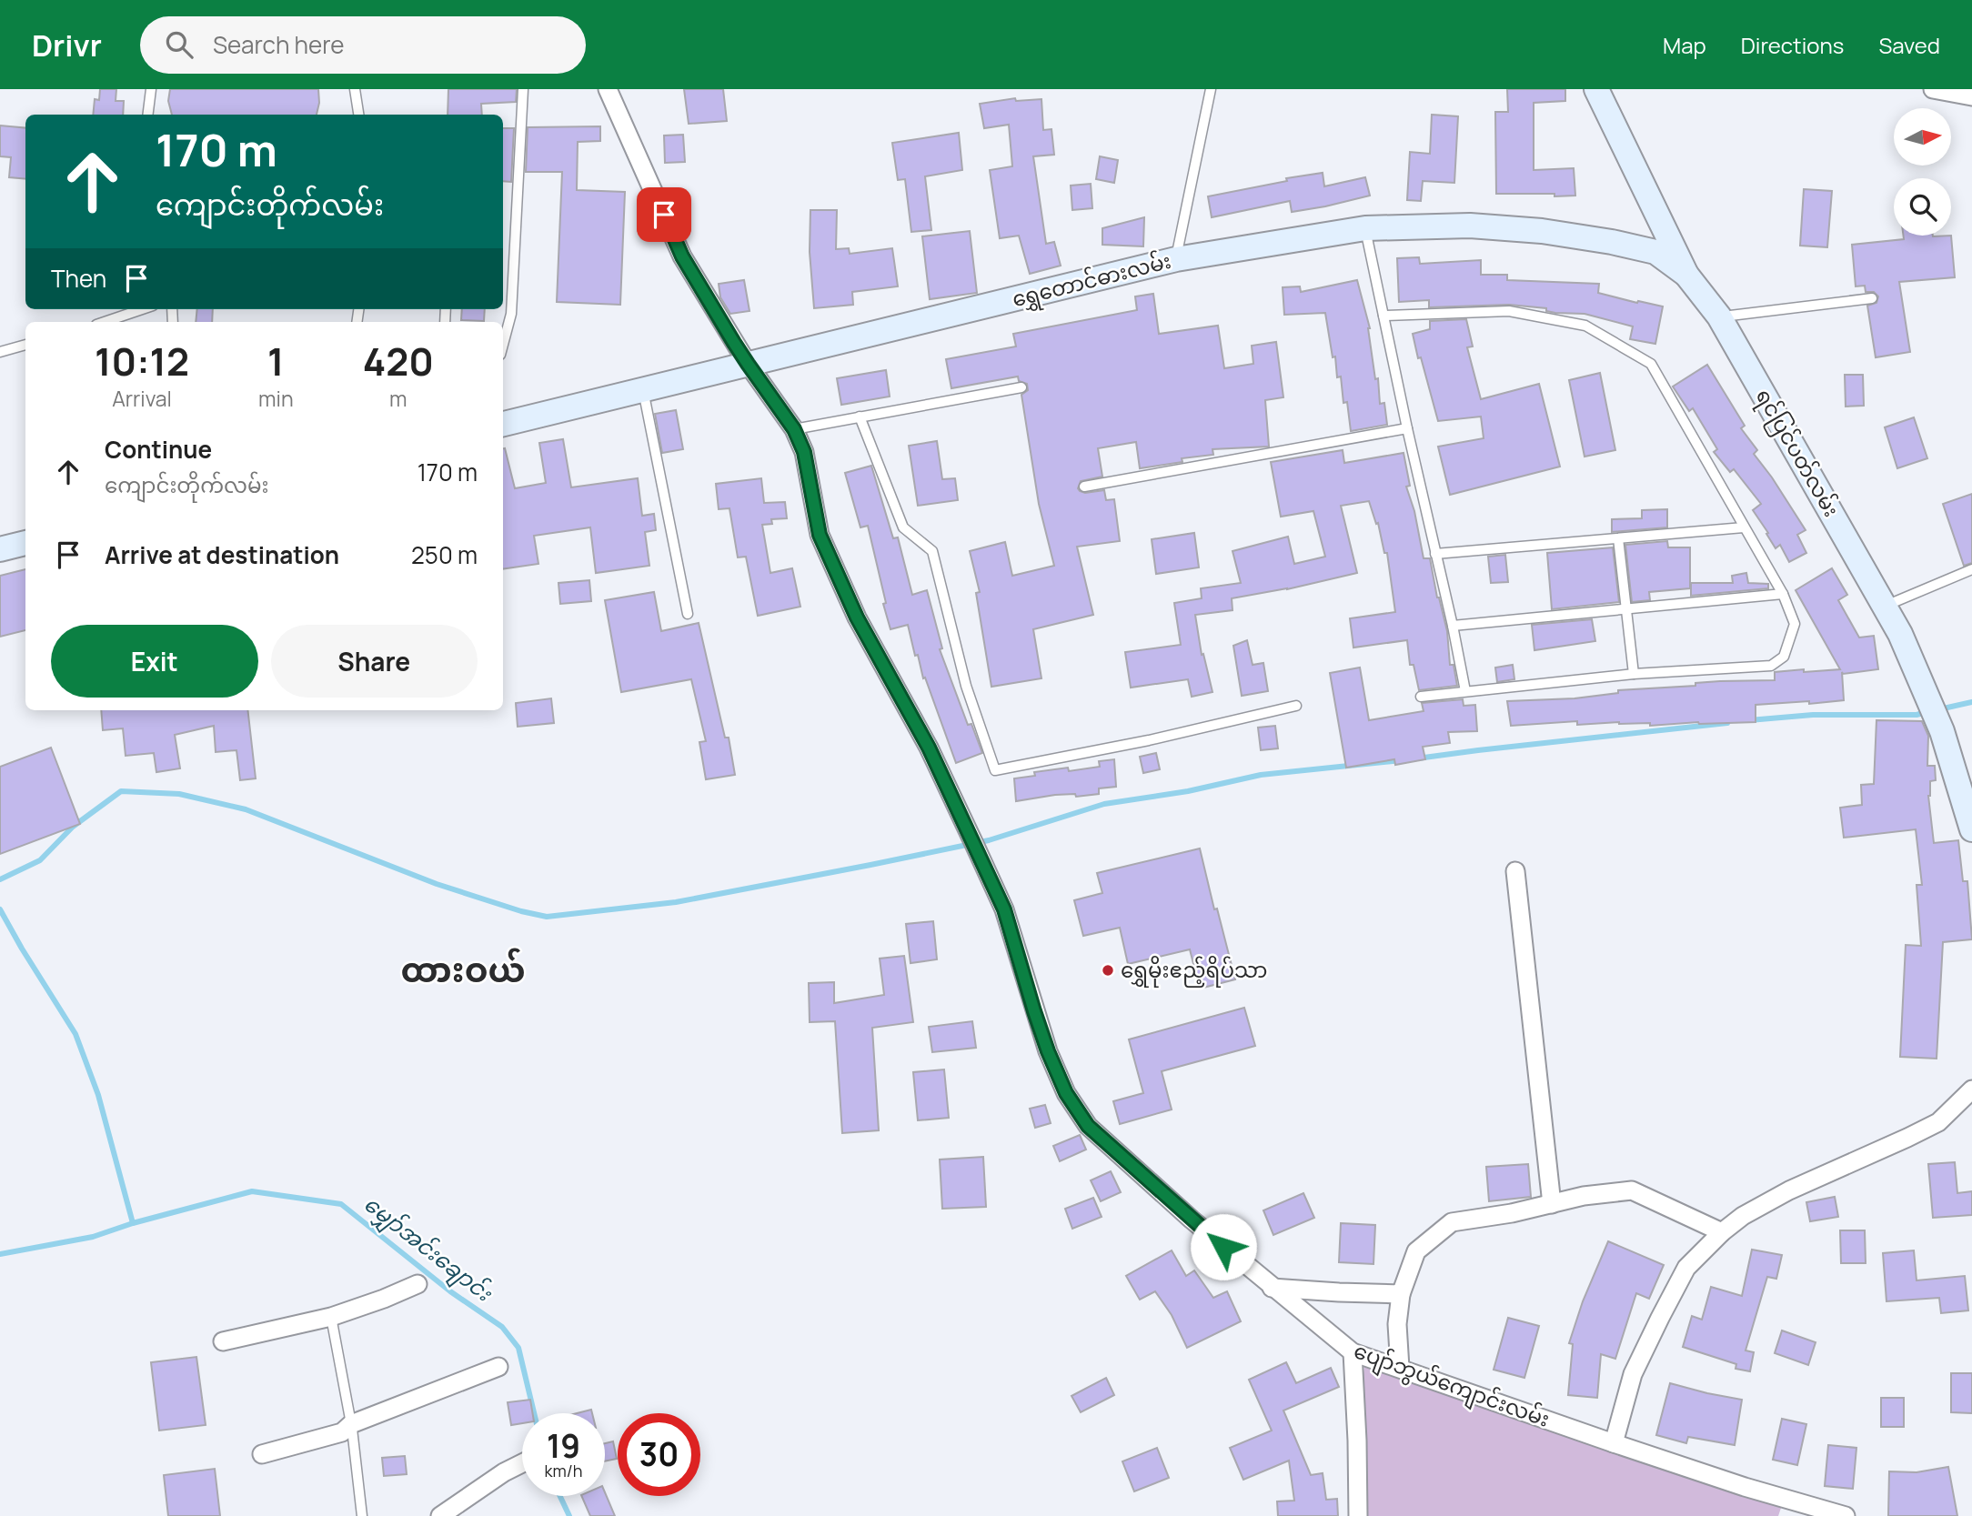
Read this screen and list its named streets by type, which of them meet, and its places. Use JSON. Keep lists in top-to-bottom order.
{
  "streets": {
    "street": ["ရွှေတောင်ဓားလမ်း", "ရင်ပြင်ပတ်လမ်း", "ပျော်ဘွယ်ကျောင်းလမ်း"]
  },
  "crossings": [
    ["ရွှေတောင်ဓားလမ်း", "ရင်ပြင်ပတ်လမ်း"],
    ["ရွှေတောင်ဓားလမ်း", "ပျော်ဘွယ်ကျောင်းလမ်း"]
  ],
  "districts": ["ထားဝယ်"],
  "water": ["မျှော်အင်းချောင်း"],
  "places": ["ရွှေမိုးဧည့်ရိပ်သာ"],
  "north": "right",
  "page": {
    "header": "Drivr",
    "search": "Search here",
    "nav": ["Map", "Directions", "Saved"],
    "turn": ["170 m", "ကျောင်းတိုက်လမ်း"],
    "then": "Then",
    "eta": [
      "10:12",
      "Arrival",
      "1",
      "min",
      "420",
      "m"
    ],
    "list": [
      {
        "name": "Continue",
        "note": "ကျောင်းတိုက်လမ်း",
        "value": "170 m"
      },
      {
        "name": "Arrive at destination",
        "value": "250 m"
      }
    ],
    "buttons": ["Exit", "Share"],
    "speed": "19 km/h",
    "limit": "30"
  }
}
